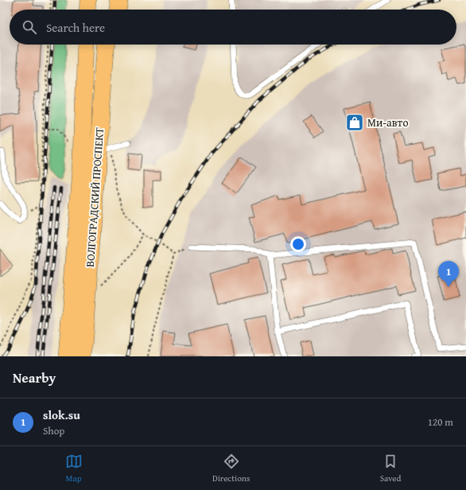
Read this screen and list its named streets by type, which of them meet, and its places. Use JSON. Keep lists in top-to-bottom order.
{
  "streets": {
    "main road": ["ВОЛГОГРАДСКИЙ ПРОСПЕКТ"]
  },
  "places": {
    "shop": ["Ми-авто"]
  },
  "page": {
    "search": "Search here",
    "pins": "1",
    "heading": "Nearby",
    "list": [
      {
        "mark": "1",
        "name": "slok.su",
        "note": "Shop",
        "value": "120 m"
      }
    ],
    "nav": ["Map", "Directions", "Saved"]
  }
}
